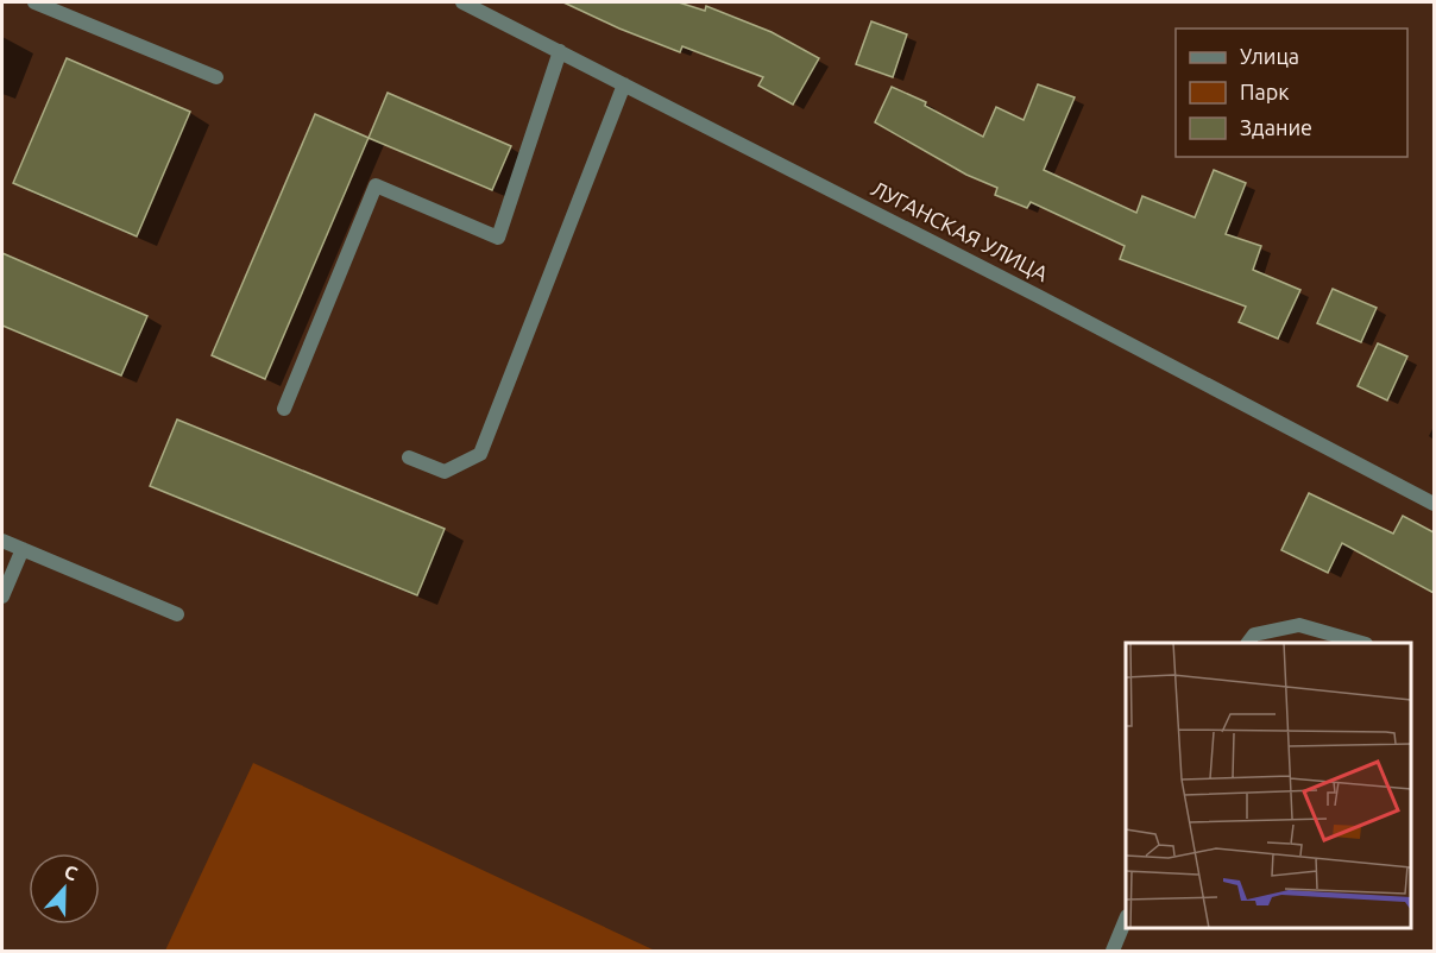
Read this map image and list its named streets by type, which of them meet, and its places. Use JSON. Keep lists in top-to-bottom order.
{
  "streets": {
    "street": ["ЛУГАНСКАЯ УЛИЦА"]
  },
  "legend": ["Улица", "Парк", "Здание"],
  "north": "top"
}
